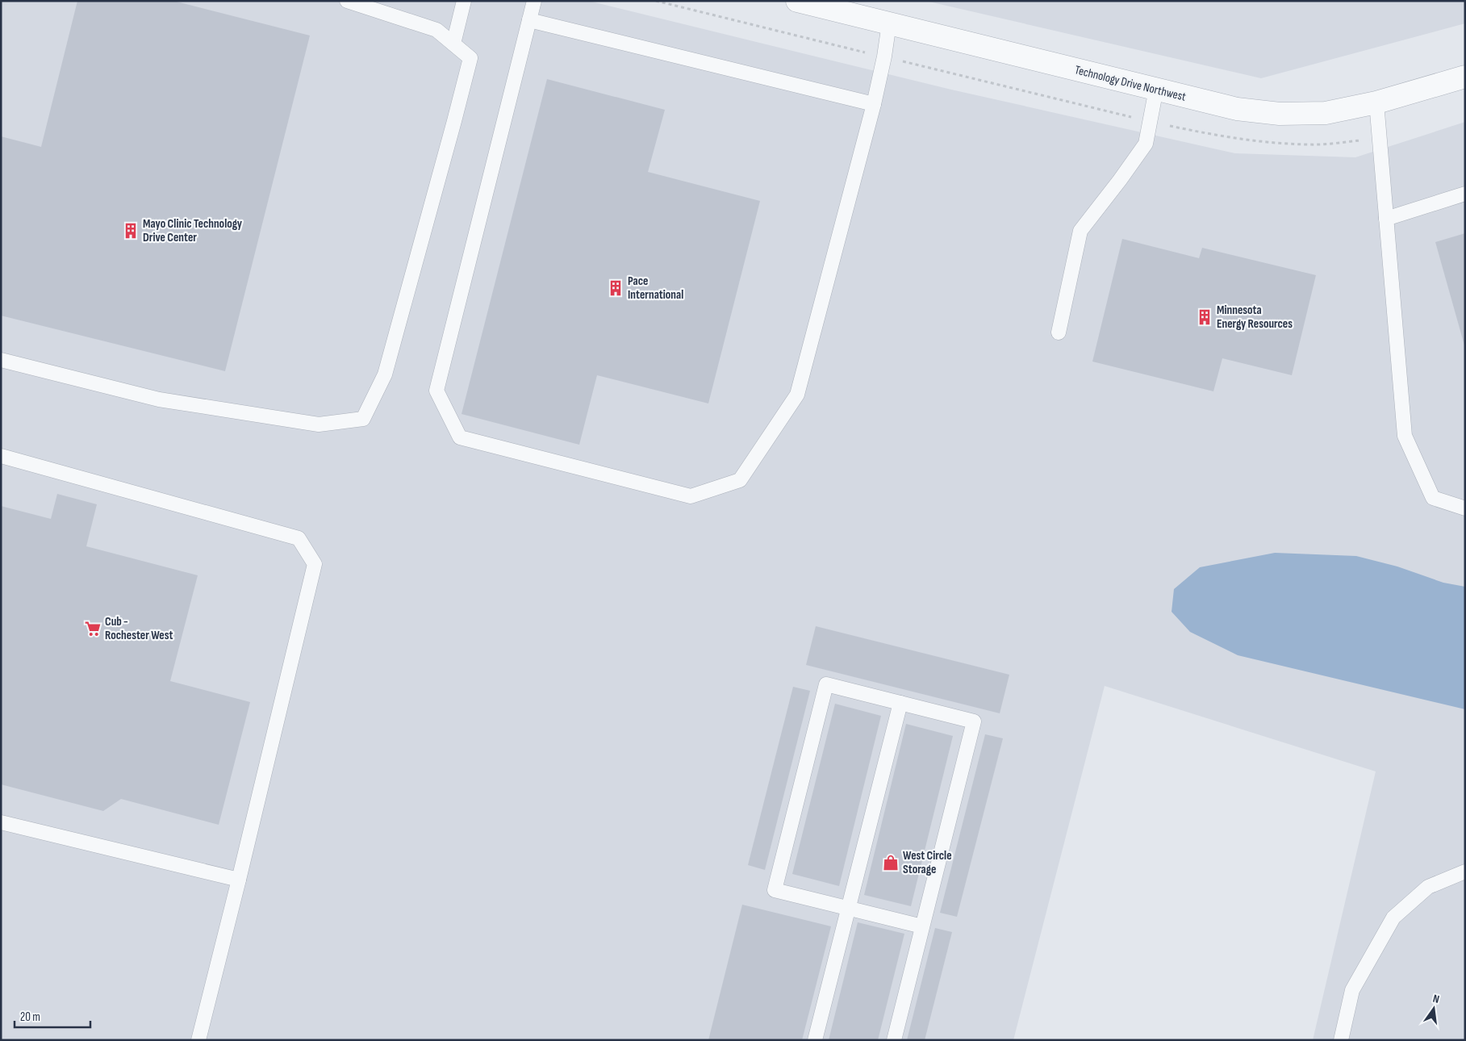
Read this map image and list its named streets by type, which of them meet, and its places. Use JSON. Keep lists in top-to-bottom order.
{
  "streets": {
    "street": ["Technology Drive Northwest"]
  },
  "places": {
    "building": ["Mayo Clinic Technology Drive Center", "Pace International", "Minnesota Energy Resources"],
    "supermarket": ["Cub - Rochester West"],
    "shop": ["West Circle Storage"]
  },
  "scale_bar": "20 m",
  "north": "top"
}
